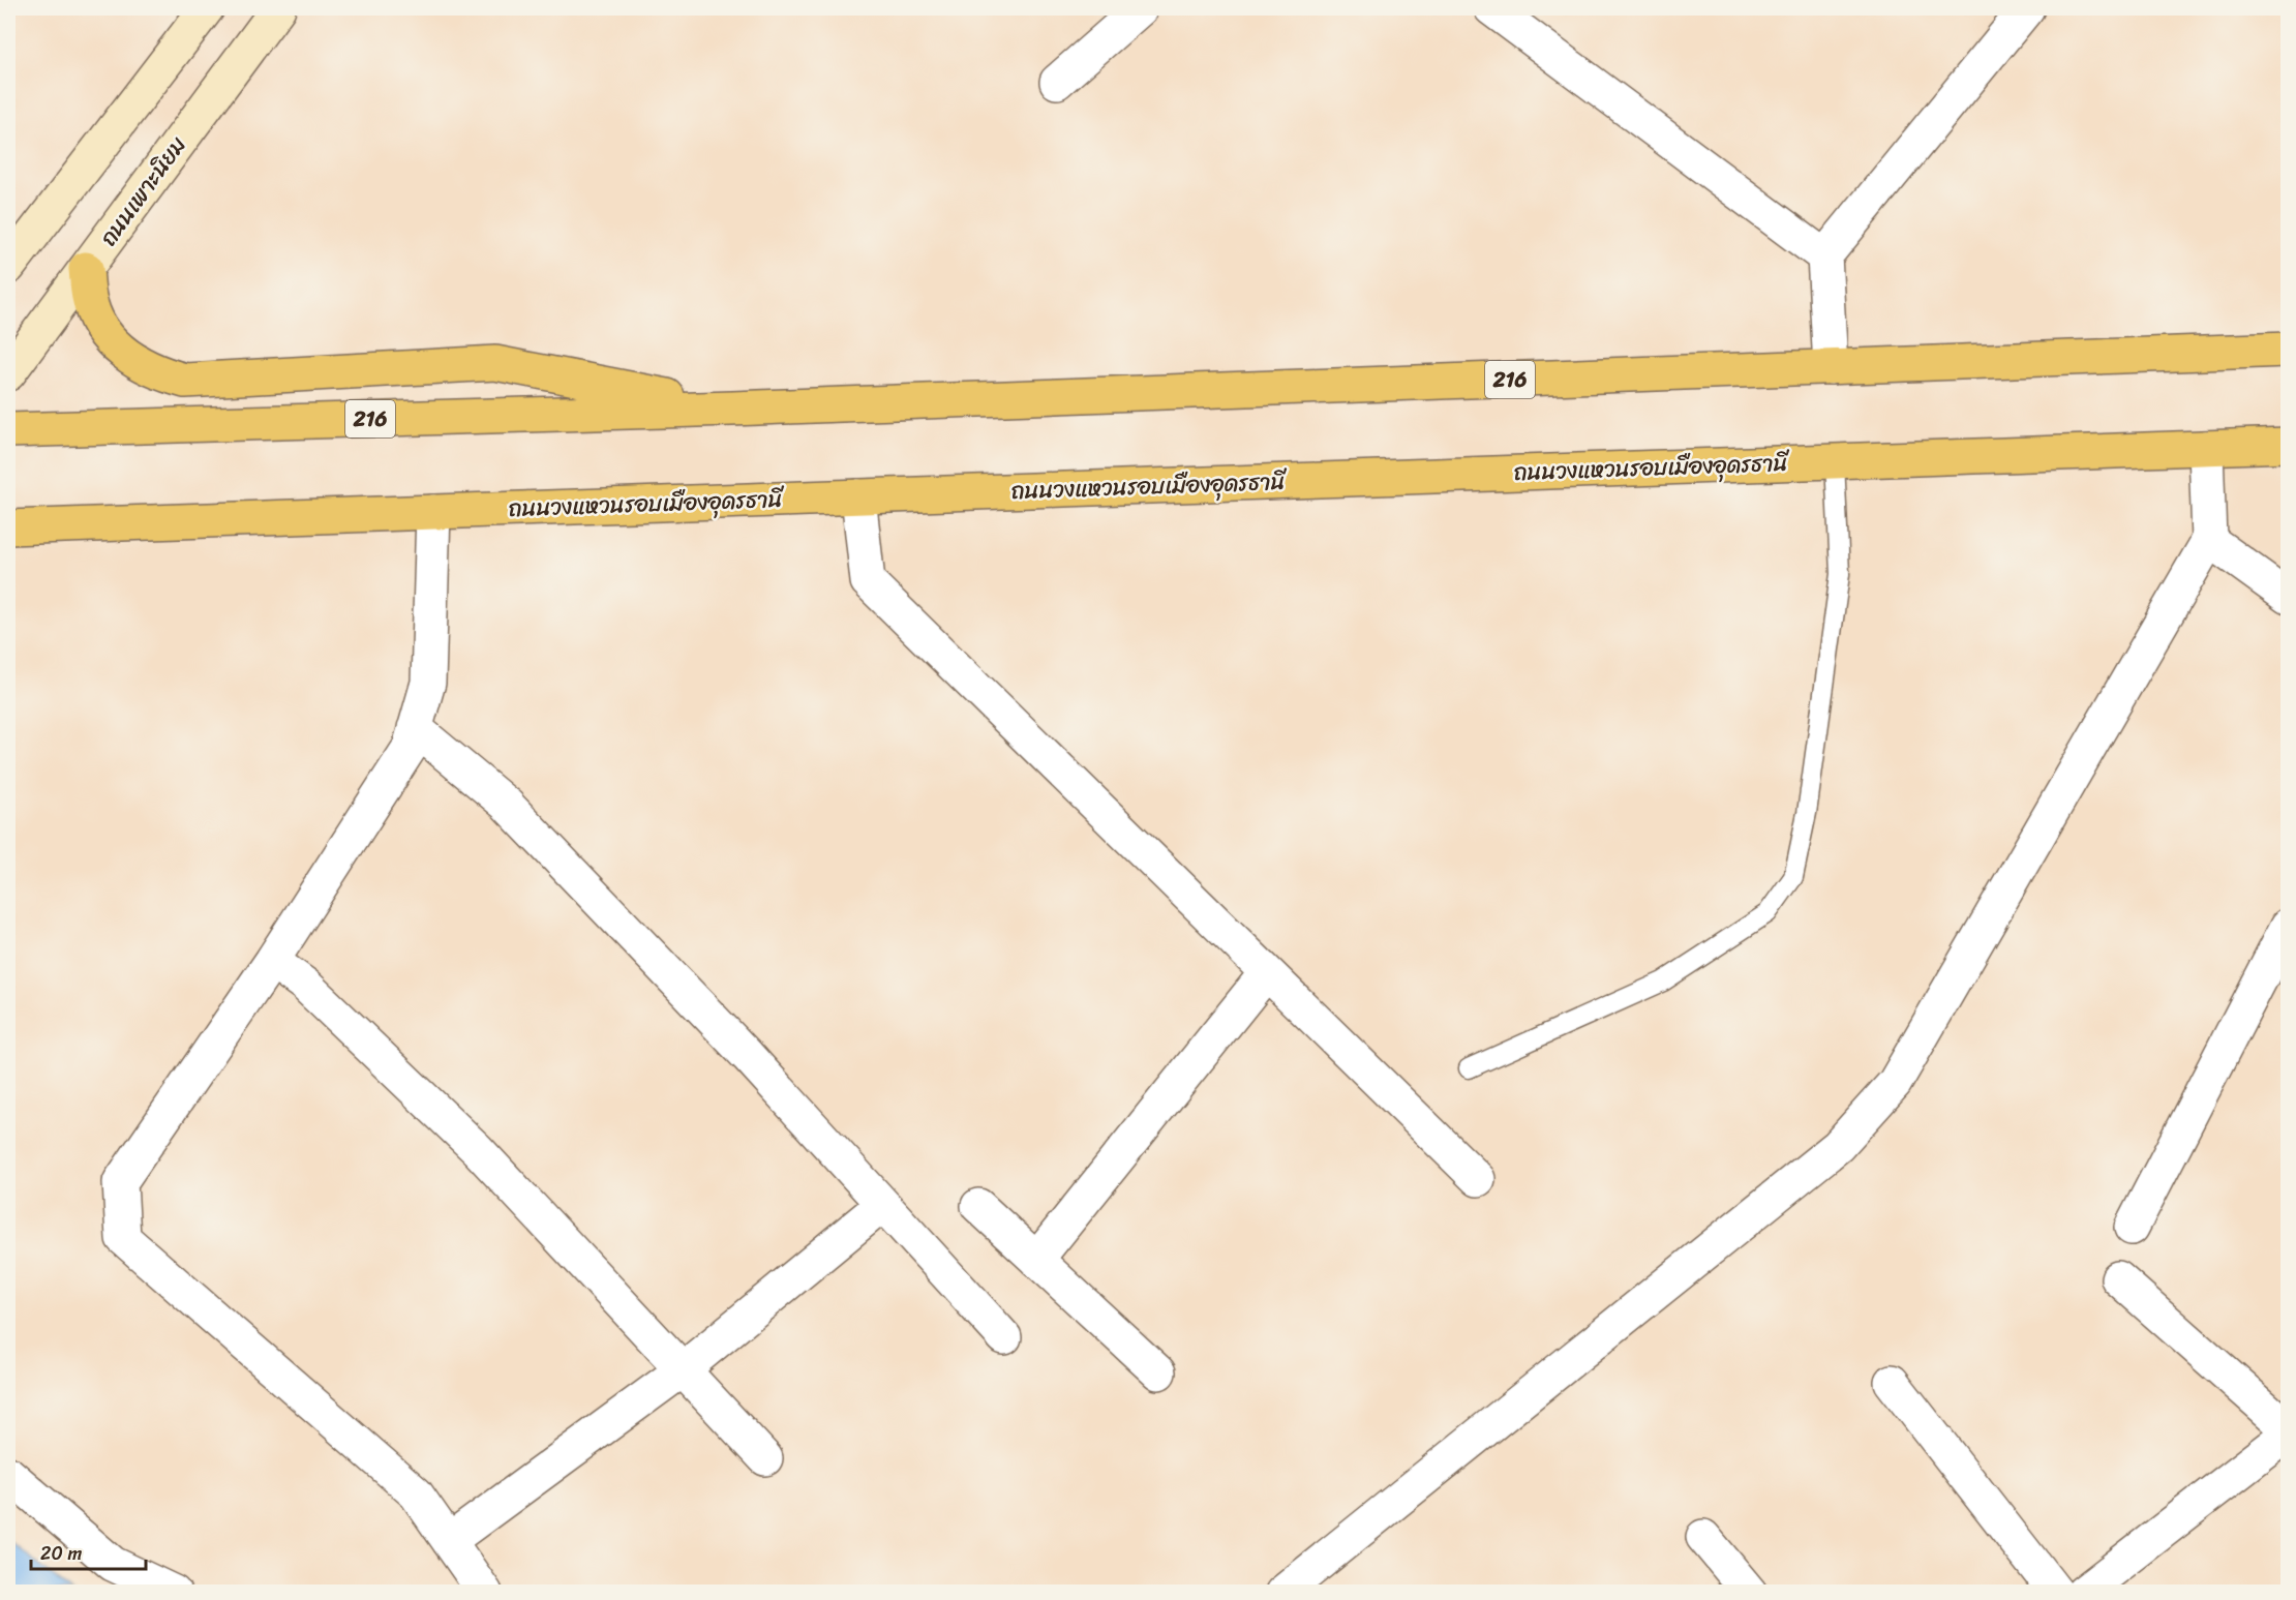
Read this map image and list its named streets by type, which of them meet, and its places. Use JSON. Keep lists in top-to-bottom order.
{
  "streets": {
    "main road": ["ถนนเพาะนิยม", "216", "ถนนวงแหวนรอบเมืองอุดรธานี"]
  },
  "scale_bar": "20 m"
}
